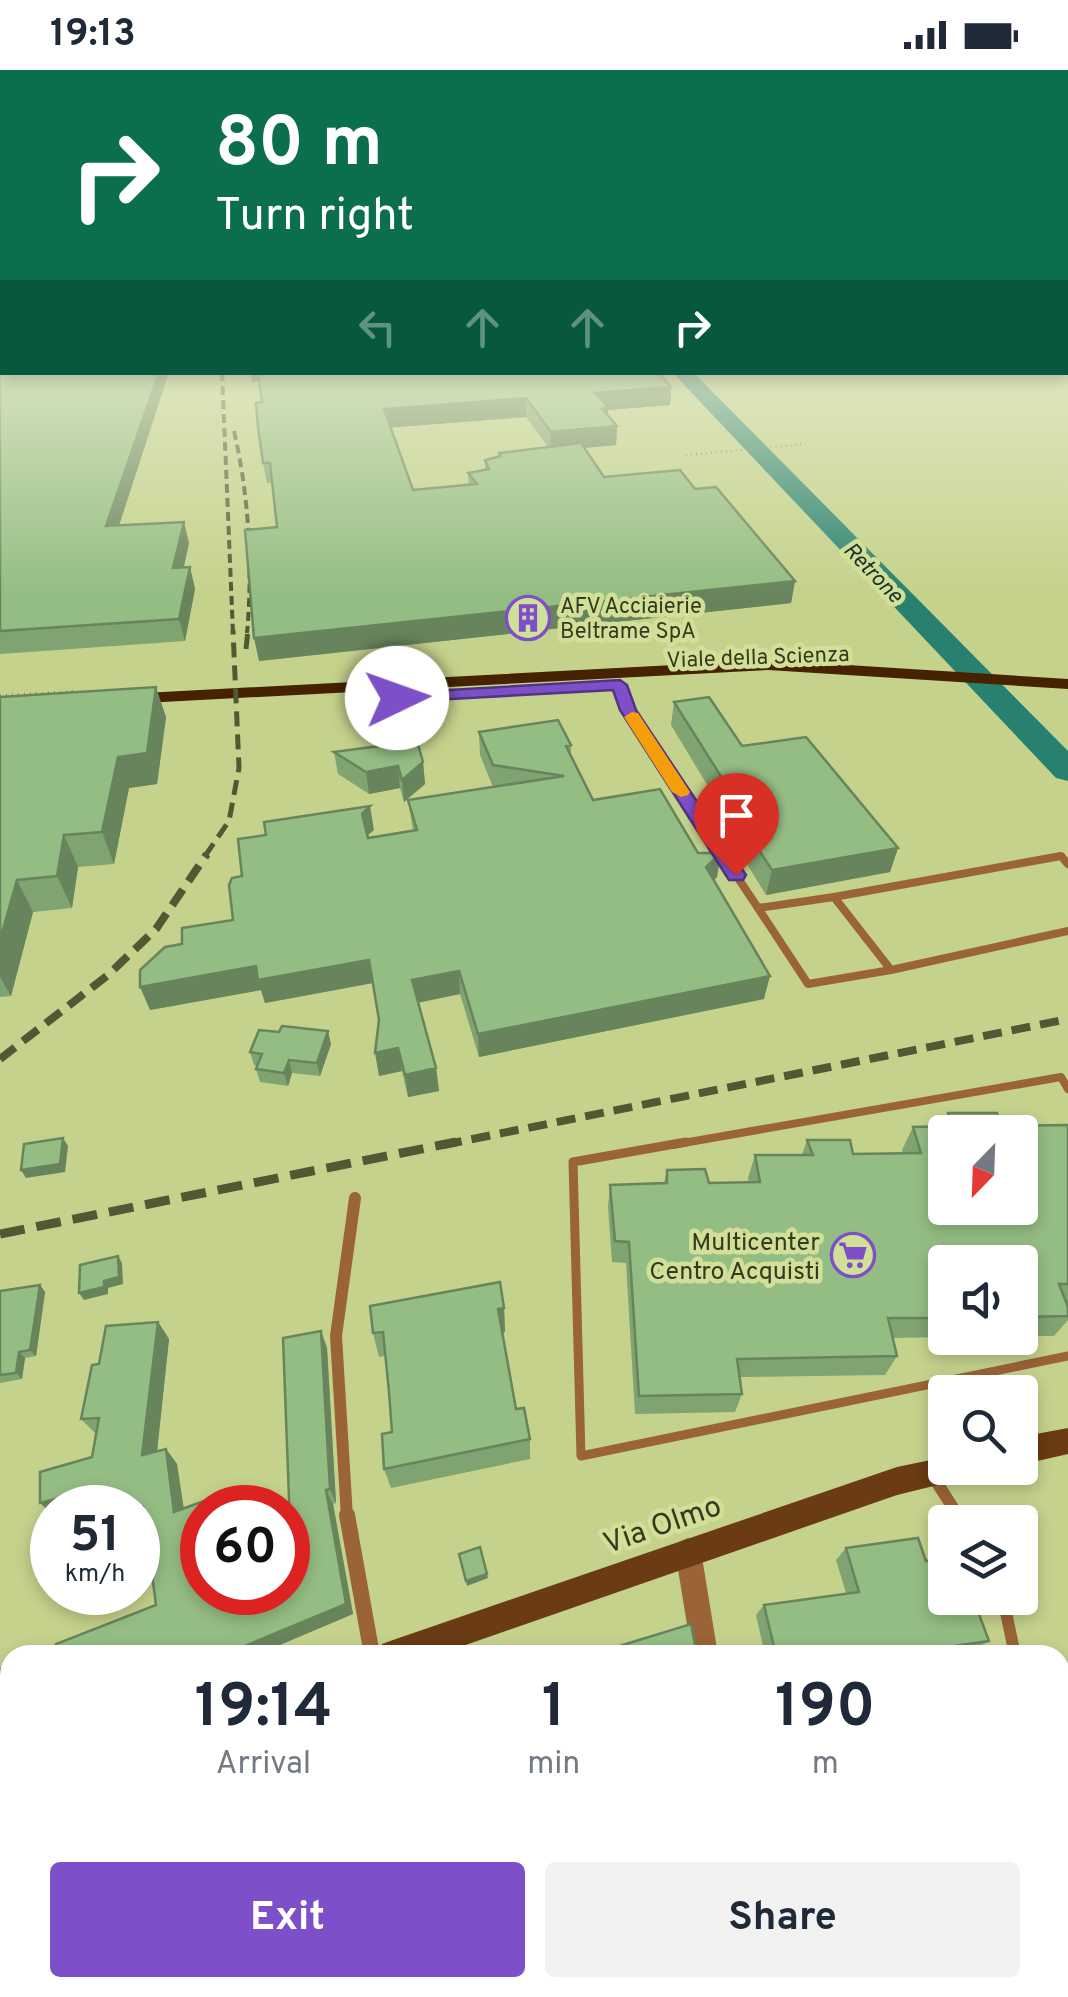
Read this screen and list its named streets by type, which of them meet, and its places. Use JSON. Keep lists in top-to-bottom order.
{
  "streets": {
    "main road": ["Viale della Scienza", "Via Olmo"]
  },
  "water": ["Retrone"],
  "places": {
    "building": ["AFV Acciaierie Beltrame SpA"],
    "supermarket": ["Multicenter Centro Acquisti"]
  },
  "north": "bottom left",
  "page": {
    "status": "19:13",
    "turn": ["80 m", "Turn right"],
    "speed": "51 km/h",
    "limit": "60",
    "eta": [
      "19:14",
      "Arrival",
      "1",
      "min",
      "190",
      "m"
    ],
    "buttons": ["Exit", "Share"]
  }
}
